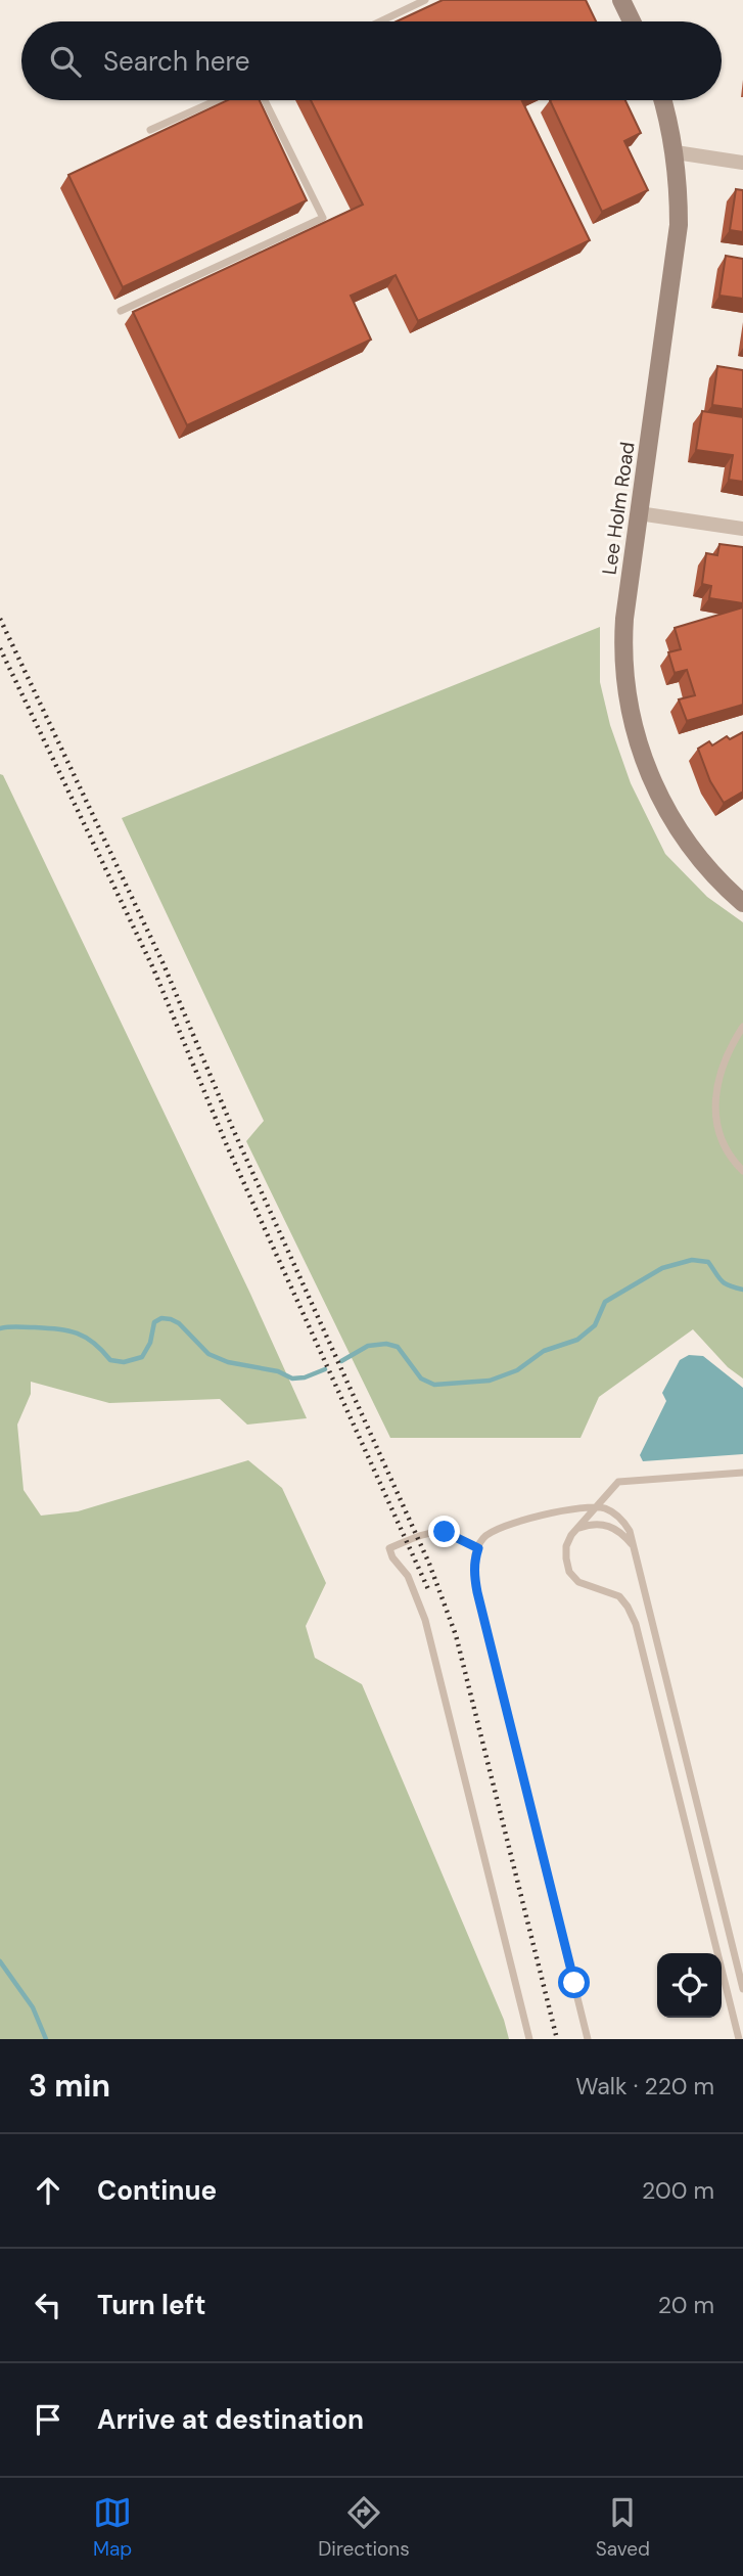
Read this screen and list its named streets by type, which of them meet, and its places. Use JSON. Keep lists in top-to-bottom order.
{
  "streets": {
    "street": ["Lee Holm Road"]
  },
  "page": {
    "search": "Search here",
    "heading": ["3 min", "Walk · 220 m"],
    "list": [
      ["Continue", "200 m"],
      ["Turn left", "20 m"],
      "Arrive at destination"
    ],
    "nav": ["Map", "Directions", "Saved"]
  }
}
